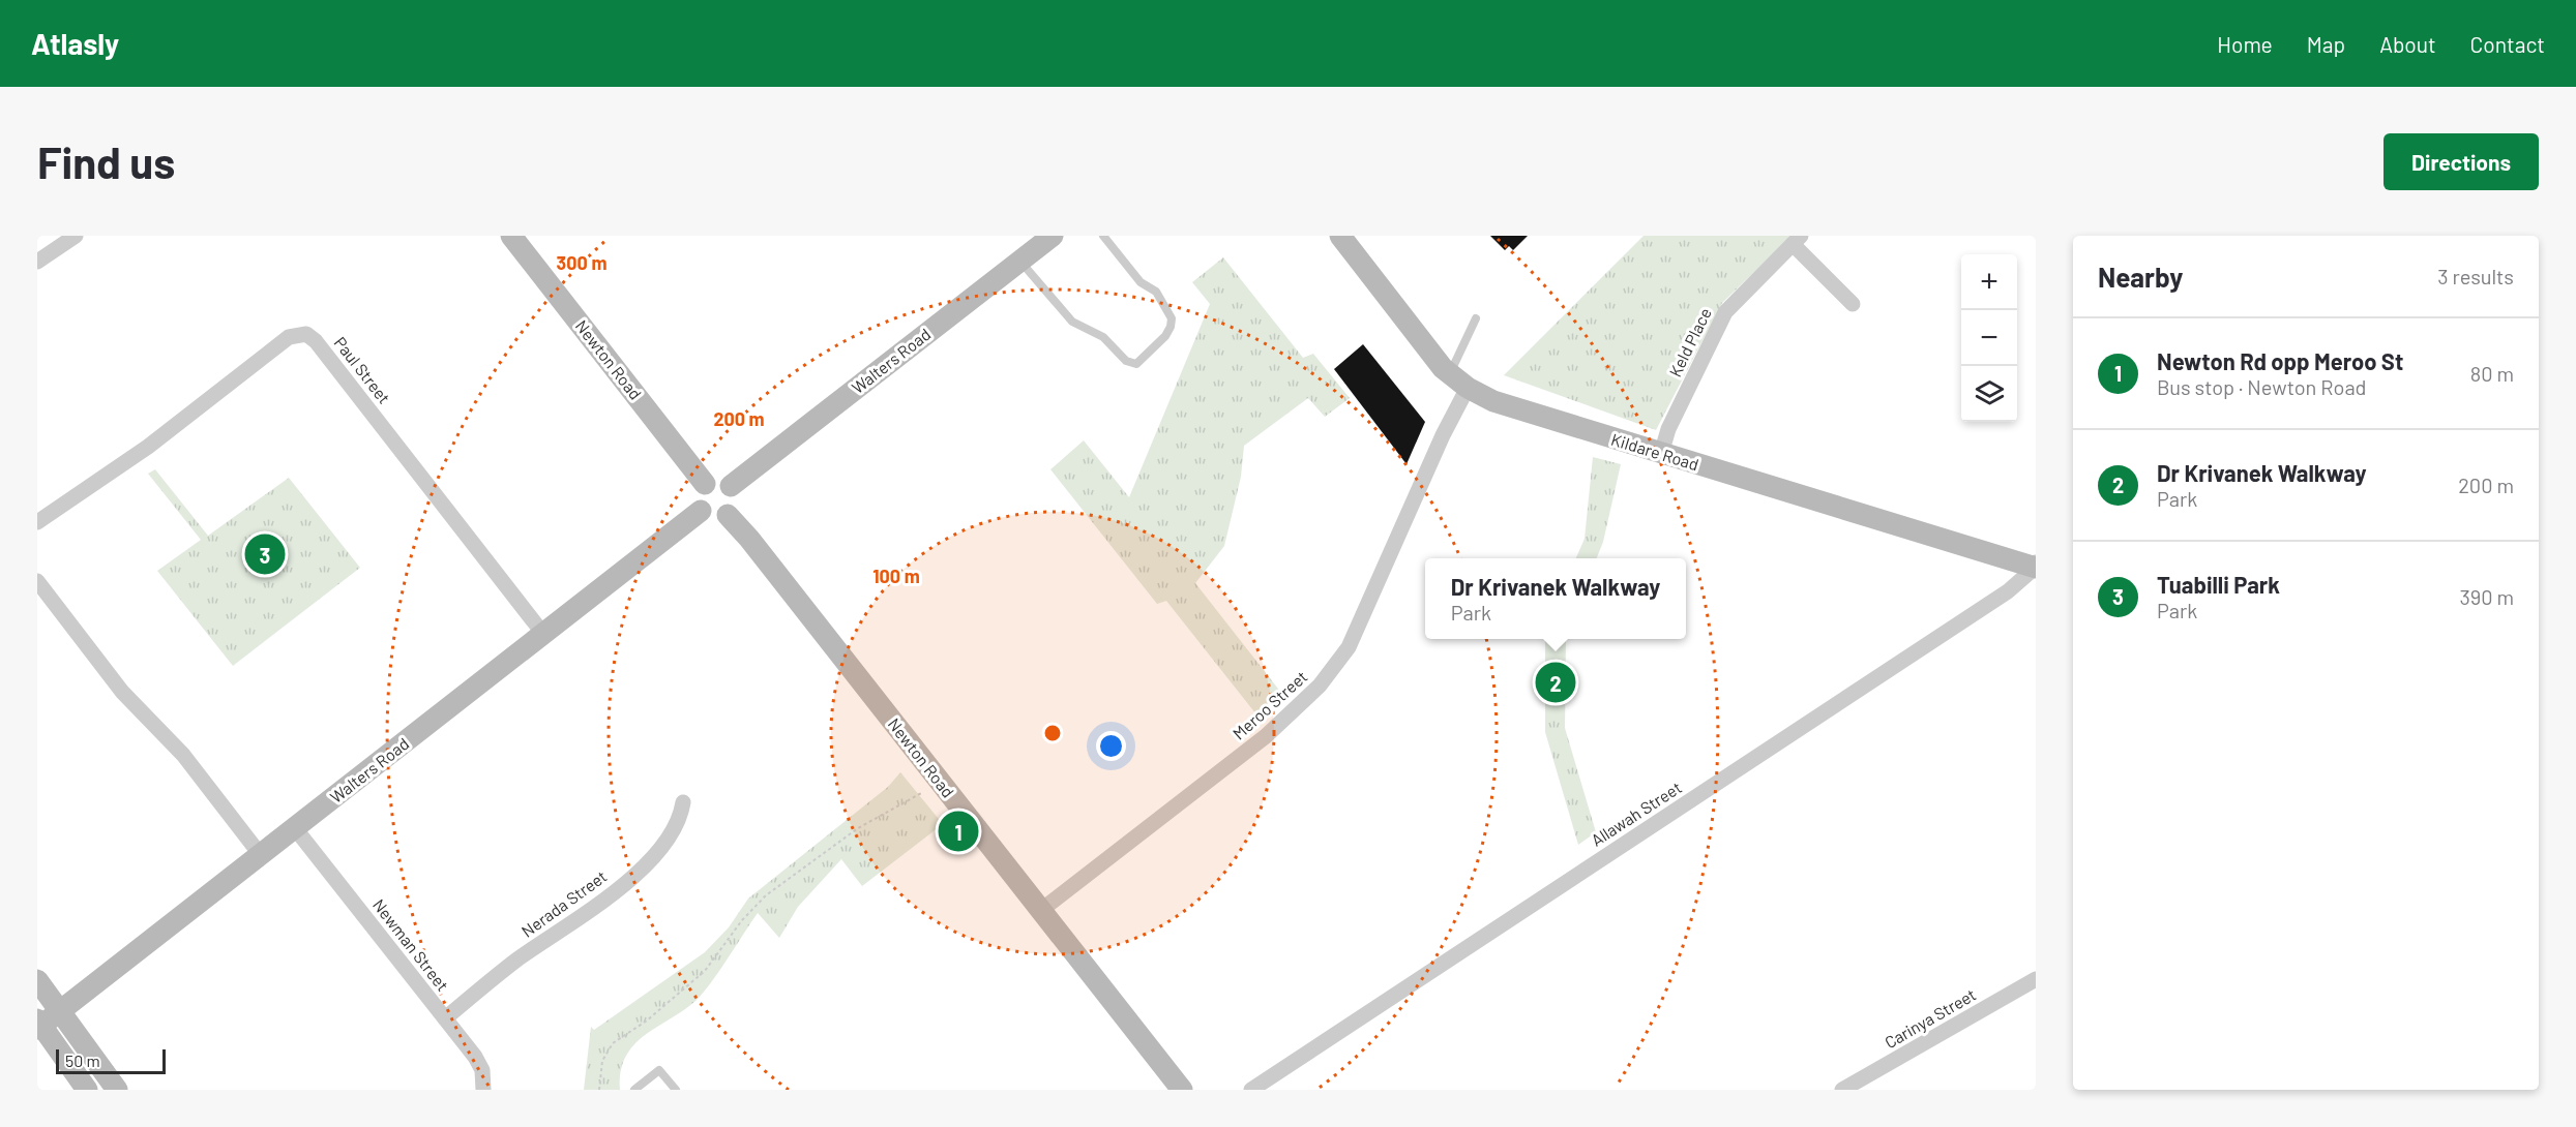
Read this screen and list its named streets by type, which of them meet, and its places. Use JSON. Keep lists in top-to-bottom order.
{
  "streets": {
    "main road": ["Newton Road", "Walters Road", "Kildare Road"],
    "street": [
      "Keld Place",
      "Paul Street",
      "Meroo Street",
      "Allawah Street",
      "Nerada Street",
      "Newman Street",
      "Carinya Street"
    ]
  },
  "crossings": [
    ["Keld Place", "Kildare Road"],
    ["Newton Road", "Walters Road"],
    ["Newton Road", "Meroo Street"],
    ["Walters Road", "Paul Street"],
    ["Walters Road", "Newman Street"],
    ["Kildare Road", "Meroo Street"],
    ["Kildare Road", "Allawah Street"],
    ["Nerada Street", "Newman Street"]
  ],
  "scale_bar": "50 m",
  "page": {
    "header": "Atlasly",
    "nav": [
      "Home",
      "Map",
      "About",
      "Contact"
    ],
    "buttons": "Directions",
    "title": "Find us",
    "heading": ["Nearby", "3 results"],
    "map_buttons": ["+", "−"],
    "list": [
      {
        "mark": "1",
        "name": "Newton Rd opp Meroo St",
        "note": "Bus stop · Newton Road",
        "value": "80 m"
      },
      {
        "mark": "2",
        "name": "Dr Krivanek Walkway",
        "note": "Park",
        "value": "200 m"
      },
      {
        "mark": "3",
        "name": "Tuabilli Park",
        "note": "Park",
        "value": "390 m"
      }
    ],
    "pins": ["3", "2", "1"],
    "popup": ["Dr Krivanek Walkway", "Park"],
    "scale": "50 m"
  },
  "rings": ["300 m", "200 m", "100 m"]
}
